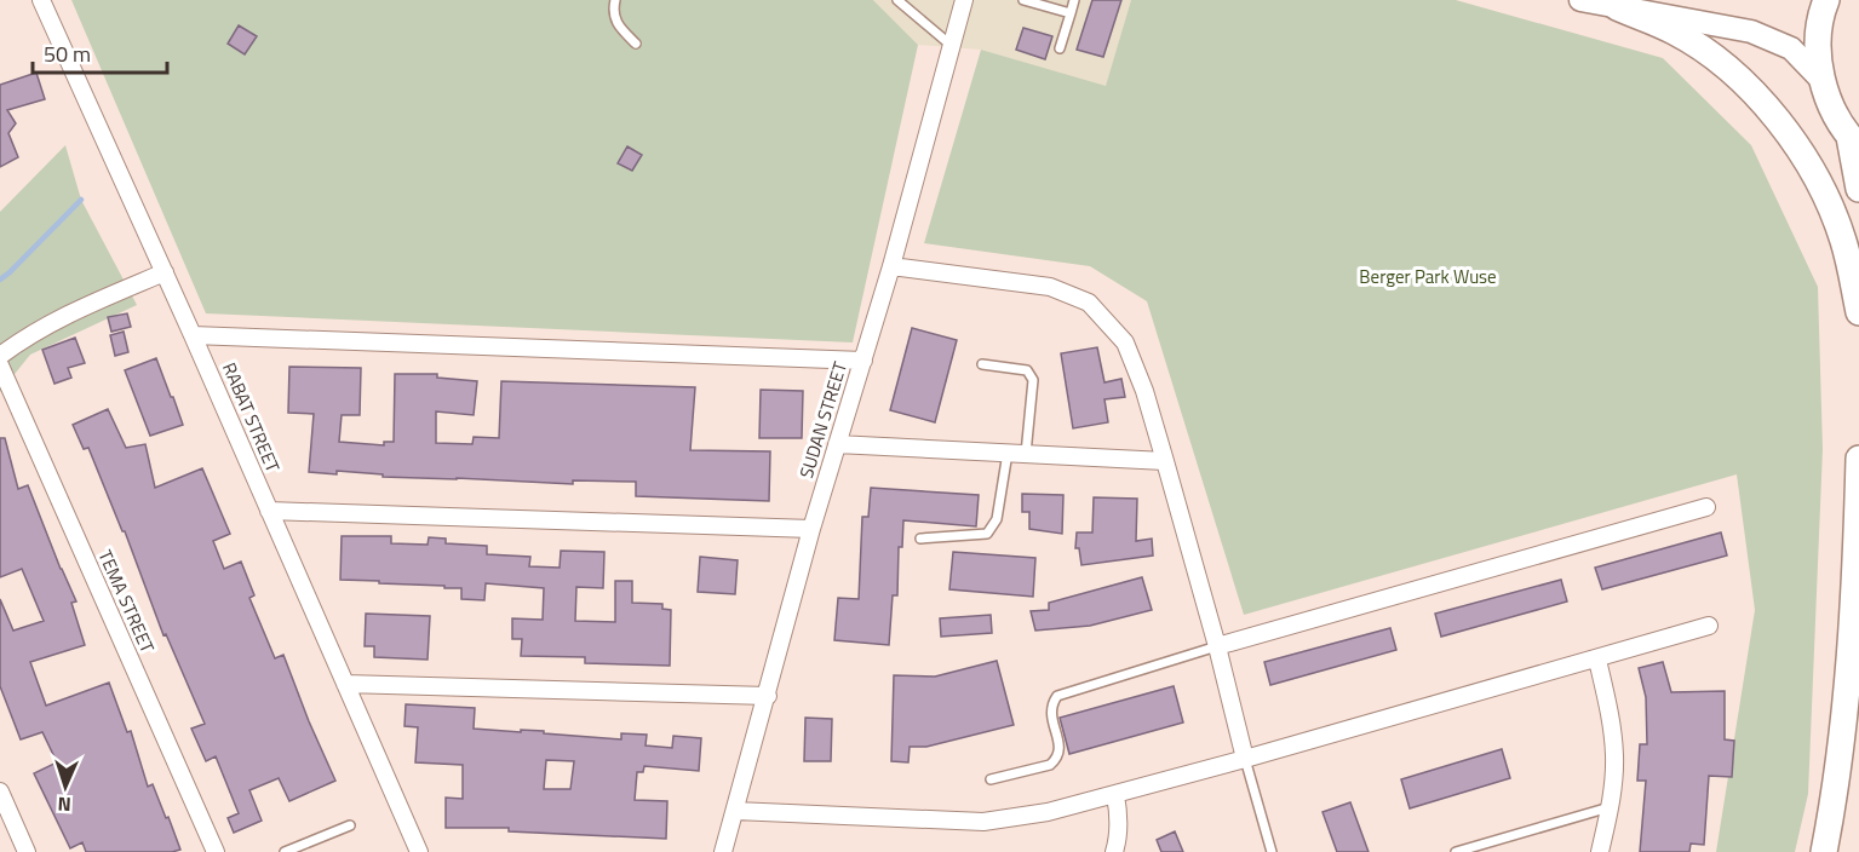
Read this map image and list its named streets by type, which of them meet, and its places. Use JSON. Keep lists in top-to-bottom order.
{
  "streets": {
    "street": ["RABAT STREET", "SUDAN STREET", "TEMA STREET"]
  },
  "parks": ["Berger Park Wuse"],
  "scale_bar": "50 m",
  "north": "bottom"
}
